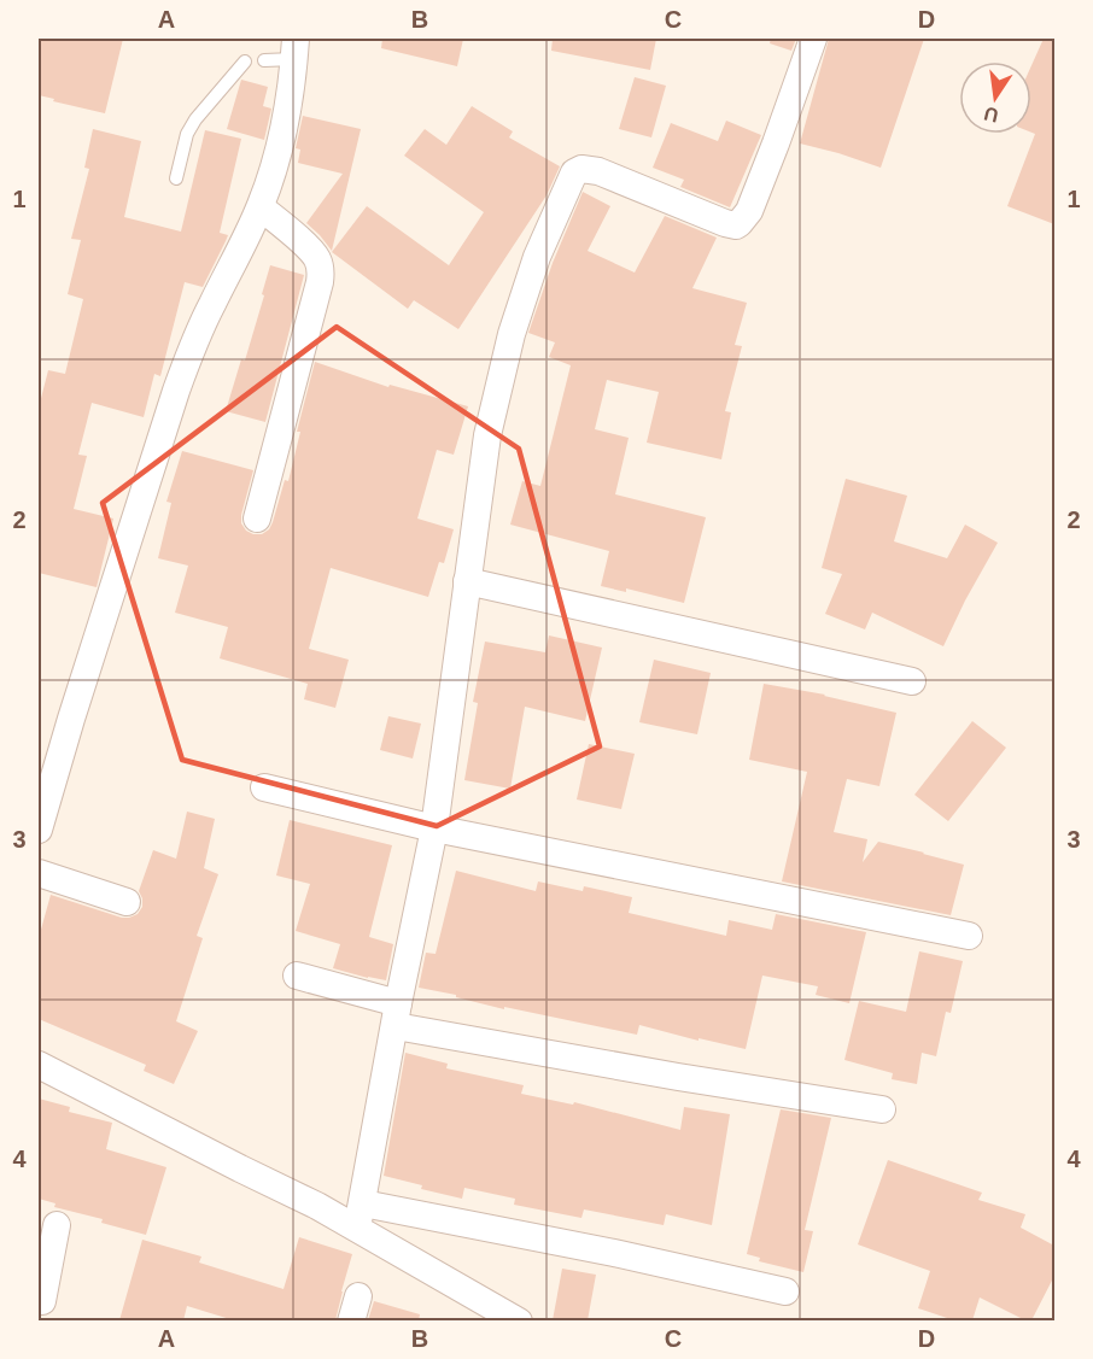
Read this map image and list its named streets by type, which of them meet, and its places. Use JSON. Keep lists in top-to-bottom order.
{
  "north": "bottom",
  "grid": {
    "columns": [
      "A",
      "B",
      "C",
      "D"
    ],
    "rows": [
      "1",
      "2",
      "3",
      "4"
    ]
  }
}
